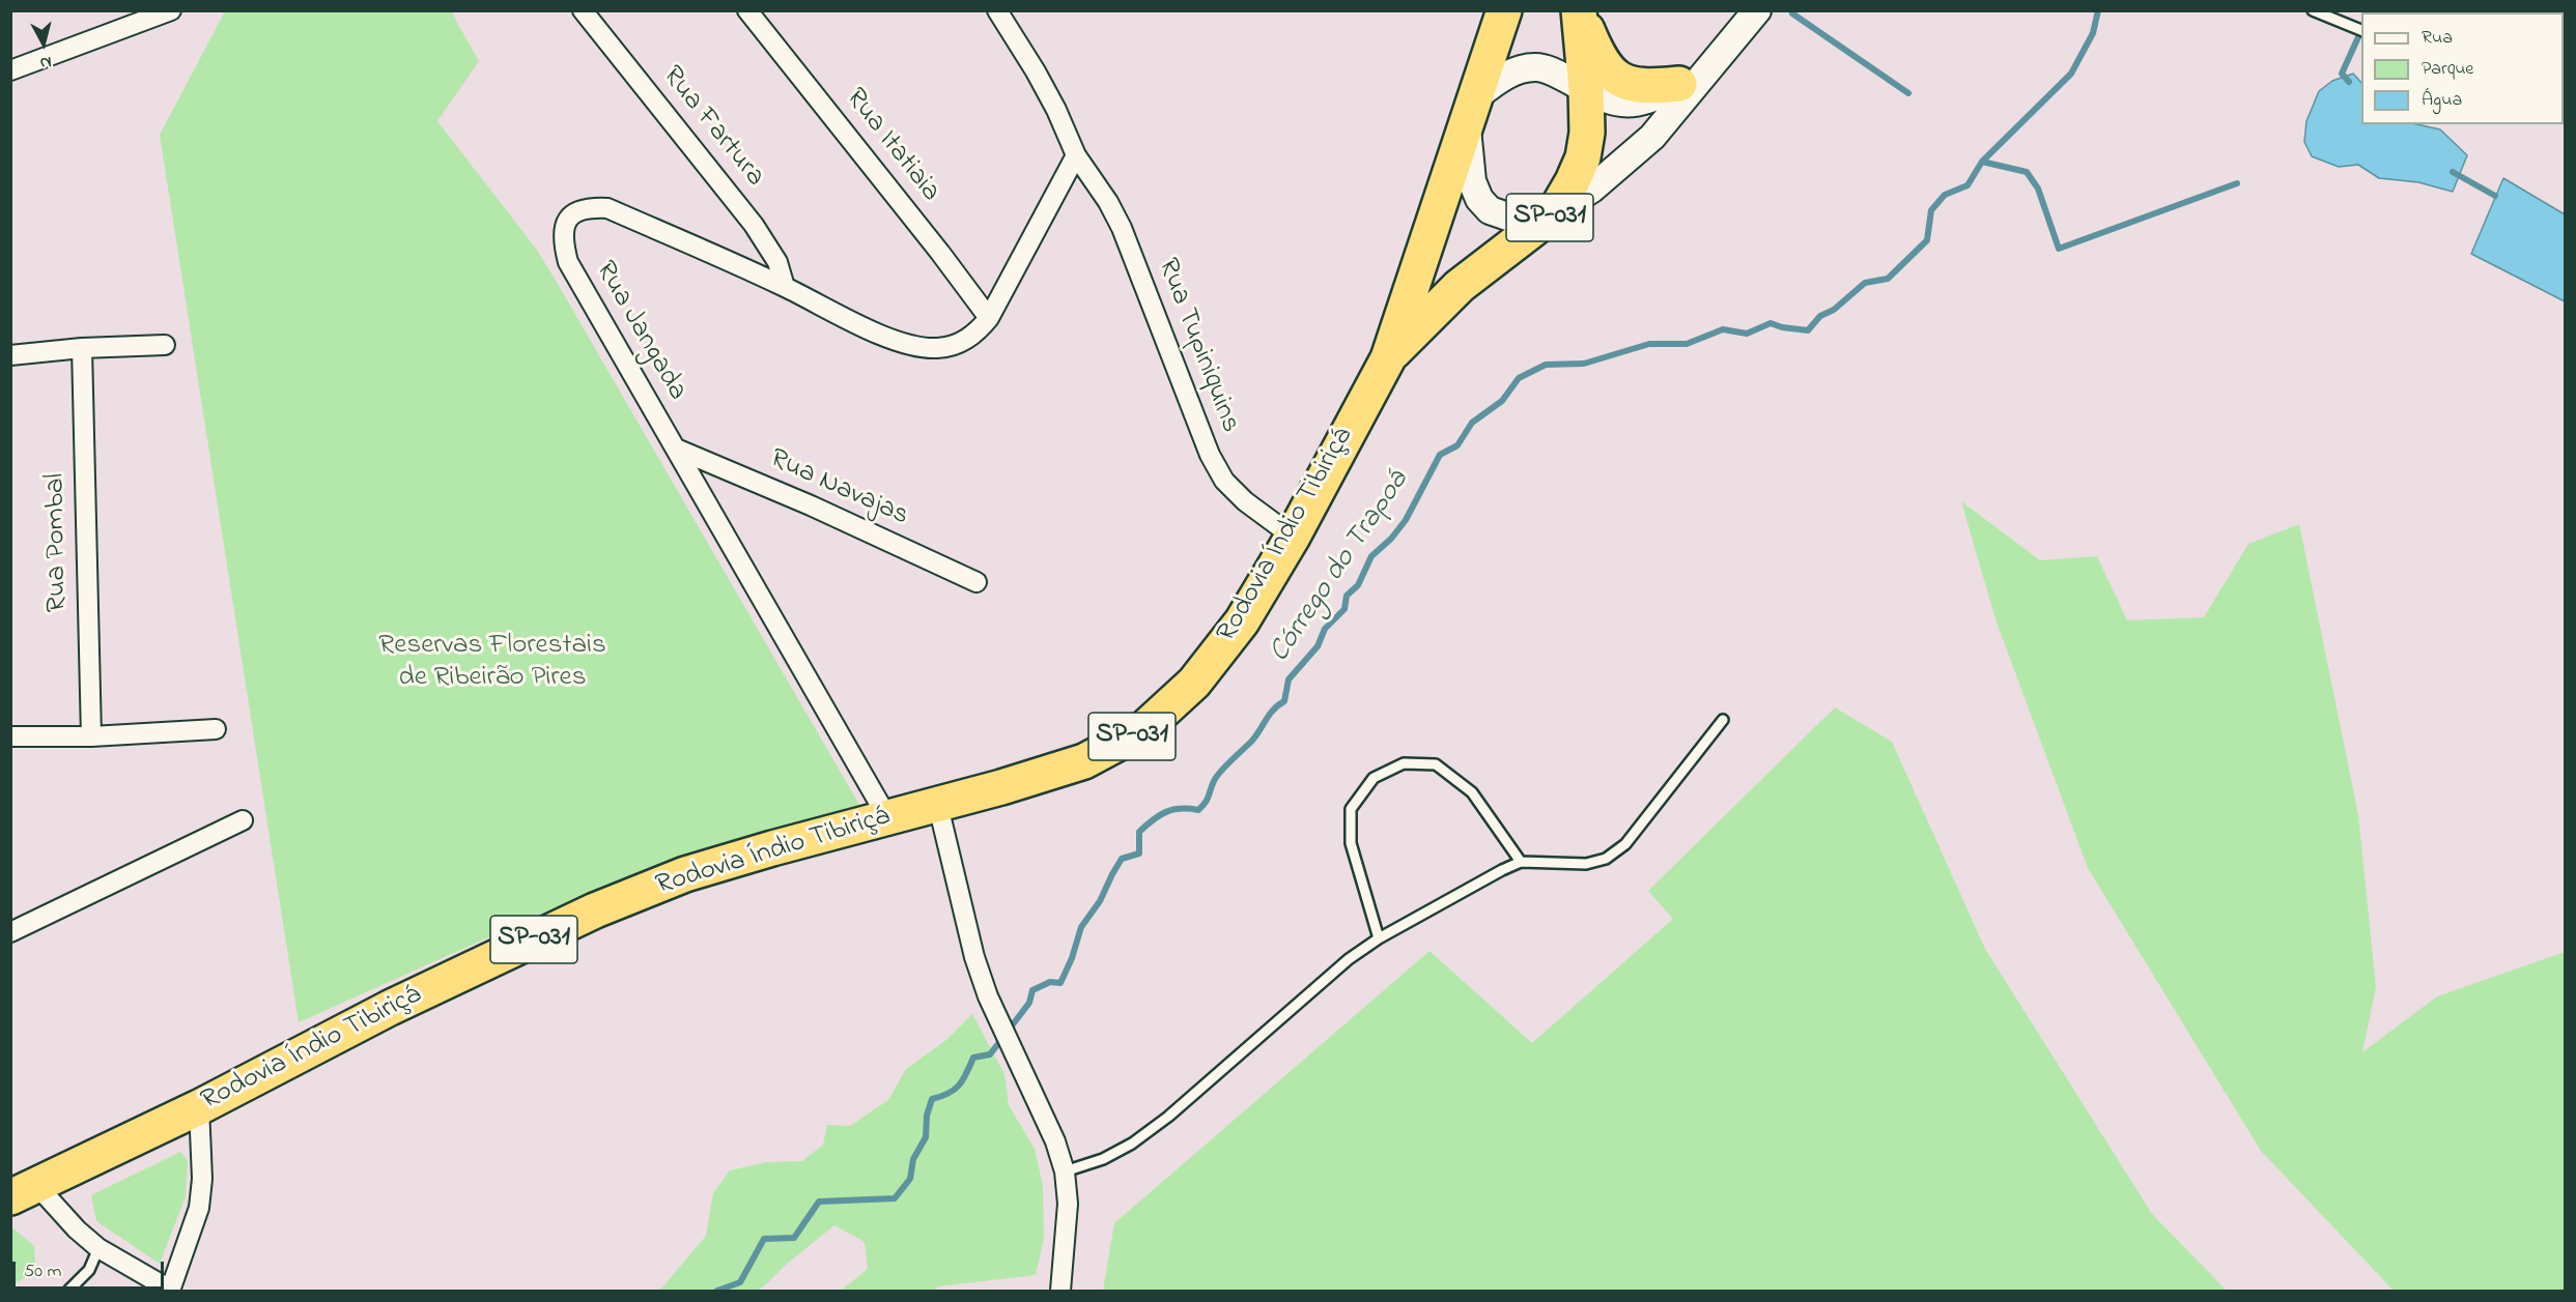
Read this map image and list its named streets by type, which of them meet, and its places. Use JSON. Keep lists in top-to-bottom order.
{
  "streets": {
    "highway": ["SP-031", "Rodovia Índio Tibiriçá"],
    "street": [
      "Rua Fartura",
      "Rua Itatiaia",
      "Rua Jangada",
      "Rua Tupiniquins",
      "Rua Navajas",
      "Rua Pombal"
    ]
  },
  "crossings": [
    ["Rua Fartura", "Rua Jangada"],
    ["Rua Itatiaia", "Rua Jangada"],
    ["Rua Jangada", "Rua Navajas"],
    ["Rua Jangada", "Rodovia Índio Tibiriçá"],
    ["Rua Tupiniquins", "Rodovia Índio Tibiriçá"]
  ],
  "water": ["Córrego do Trapoá"],
  "parks": ["Reservas Florestais de Ribeirão Pires"],
  "legend": ["Rua", "Parque", "Água"],
  "scale_bar": "50 m",
  "north": "bottom"
}
